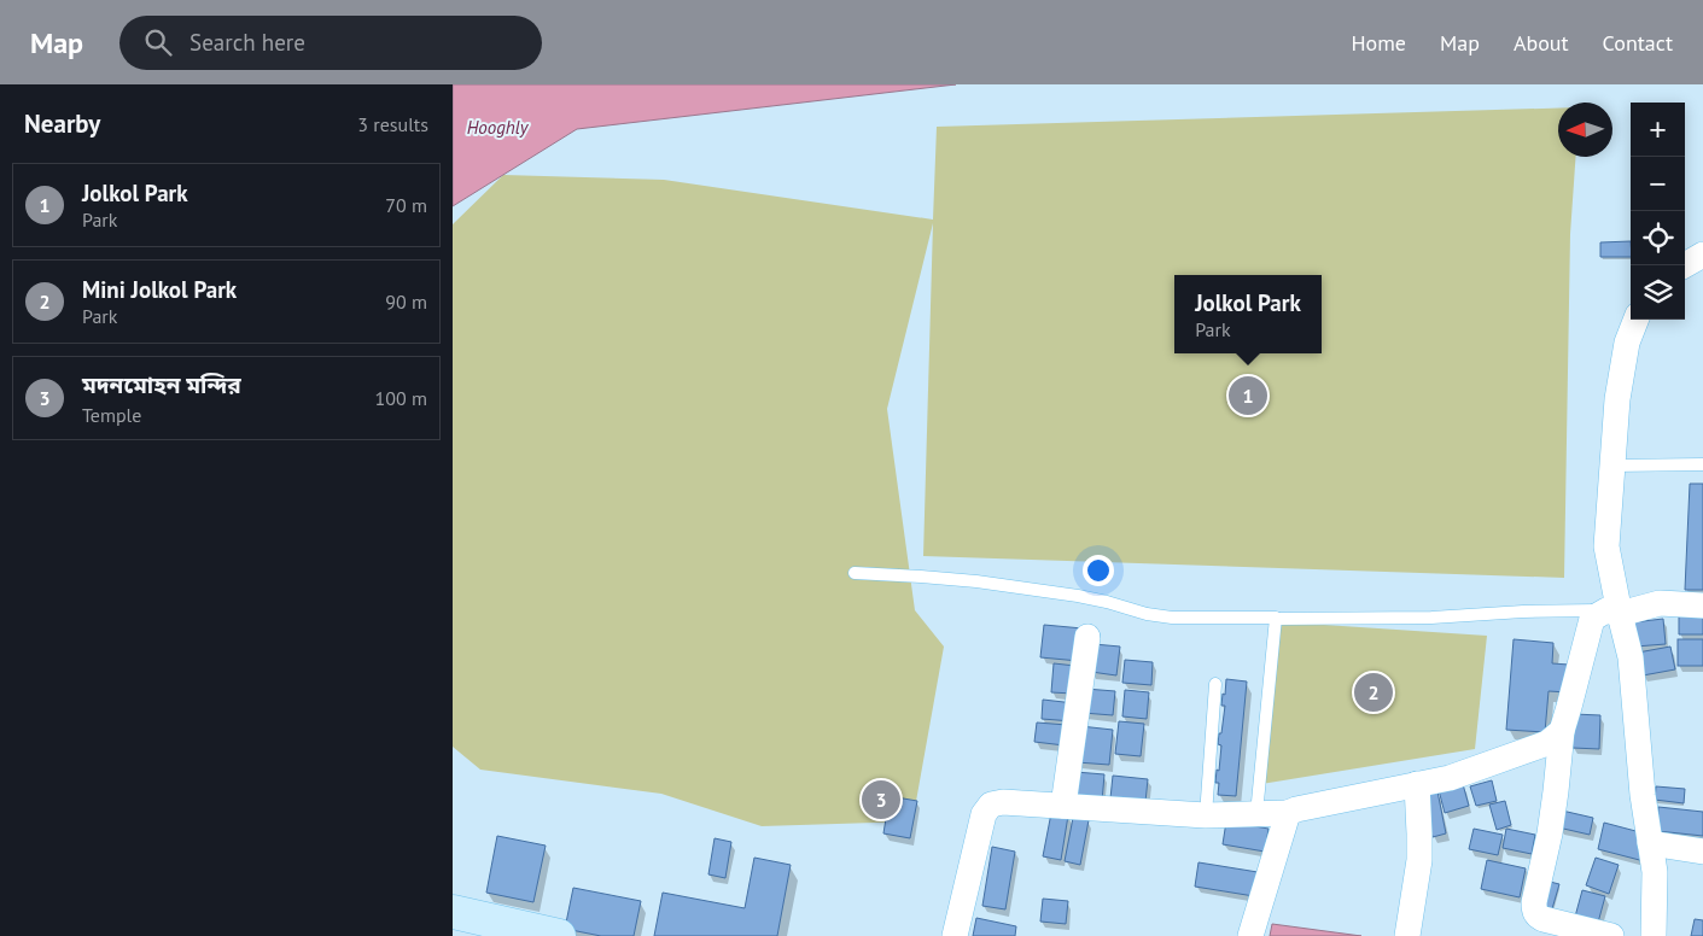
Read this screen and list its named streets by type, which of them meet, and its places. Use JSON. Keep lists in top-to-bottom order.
{
  "water": ["Hooghly"],
  "north": "left",
  "page": {
    "header": "Map",
    "search": "Search here",
    "nav": [
      "Home",
      "Map",
      "About",
      "Contact"
    ],
    "heading": ["Nearby", "3 results"],
    "map_buttons": ["+", "−"],
    "list": [
      {
        "mark": "1",
        "name": "Jolkol Park",
        "note": "Park",
        "value": "70 m"
      },
      {
        "mark": "2",
        "name": "Mini Jolkol Park",
        "note": "Park",
        "value": "90 m"
      },
      {
        "mark": "3",
        "name": "মদনমোহন মন্দির",
        "note": "Temple",
        "value": "100 m"
      }
    ],
    "popup": ["Jolkol Park", "Park"],
    "pins": ["1", "2", "3"]
  }
}
